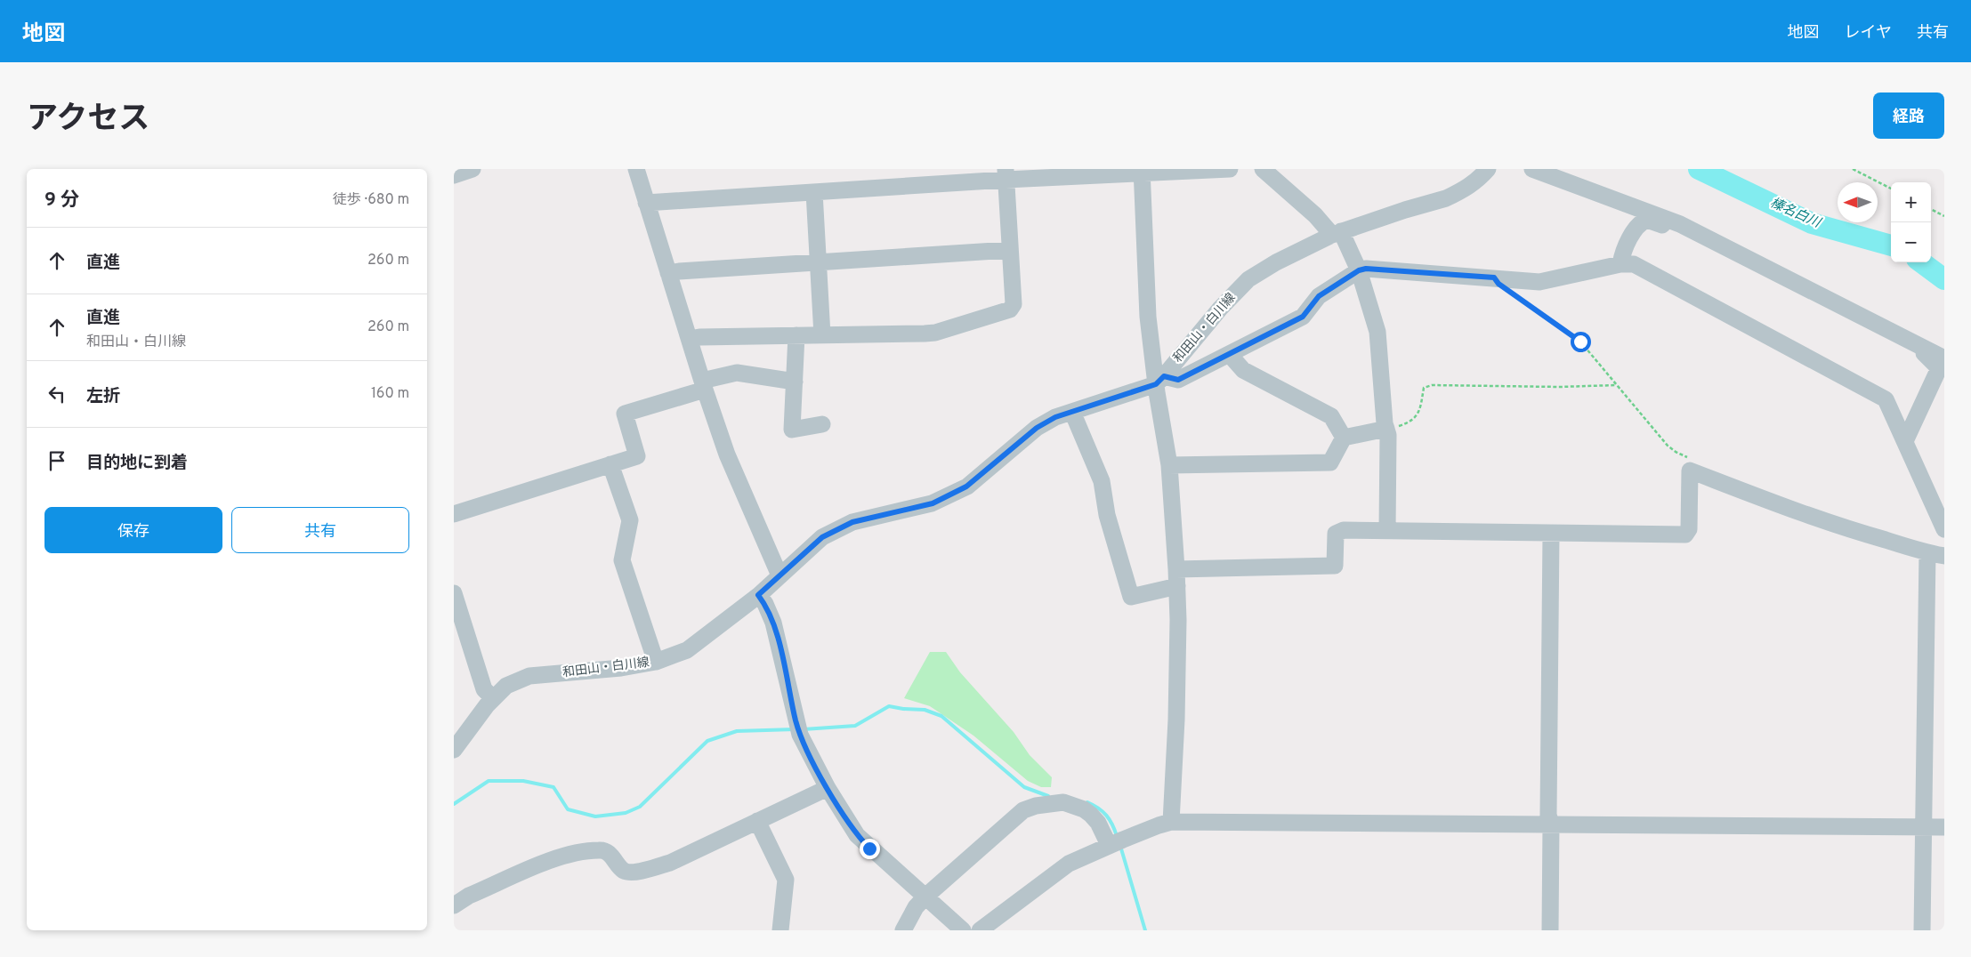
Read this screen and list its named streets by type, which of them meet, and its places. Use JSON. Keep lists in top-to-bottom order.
{
  "streets": {
    "street": ["和田山・白川線"]
  },
  "water": ["榛名白川"],
  "north": "left",
  "page": {
    "header": "地図",
    "nav": ["地図", "レイヤ", "共有"],
    "title": "アクセス",
    "buttons": [
      "経路",
      ["保存", "共有"]
    ],
    "heading": ["9 分", "徒歩 · 680 m"],
    "map_buttons": ["+", "−"],
    "list": [
      ["直進", "260 m"],
      ["直進", "和田山・白川線", "260 m"],
      ["左折", "160 m"],
      "目的地に到着"
    ]
  }
}
